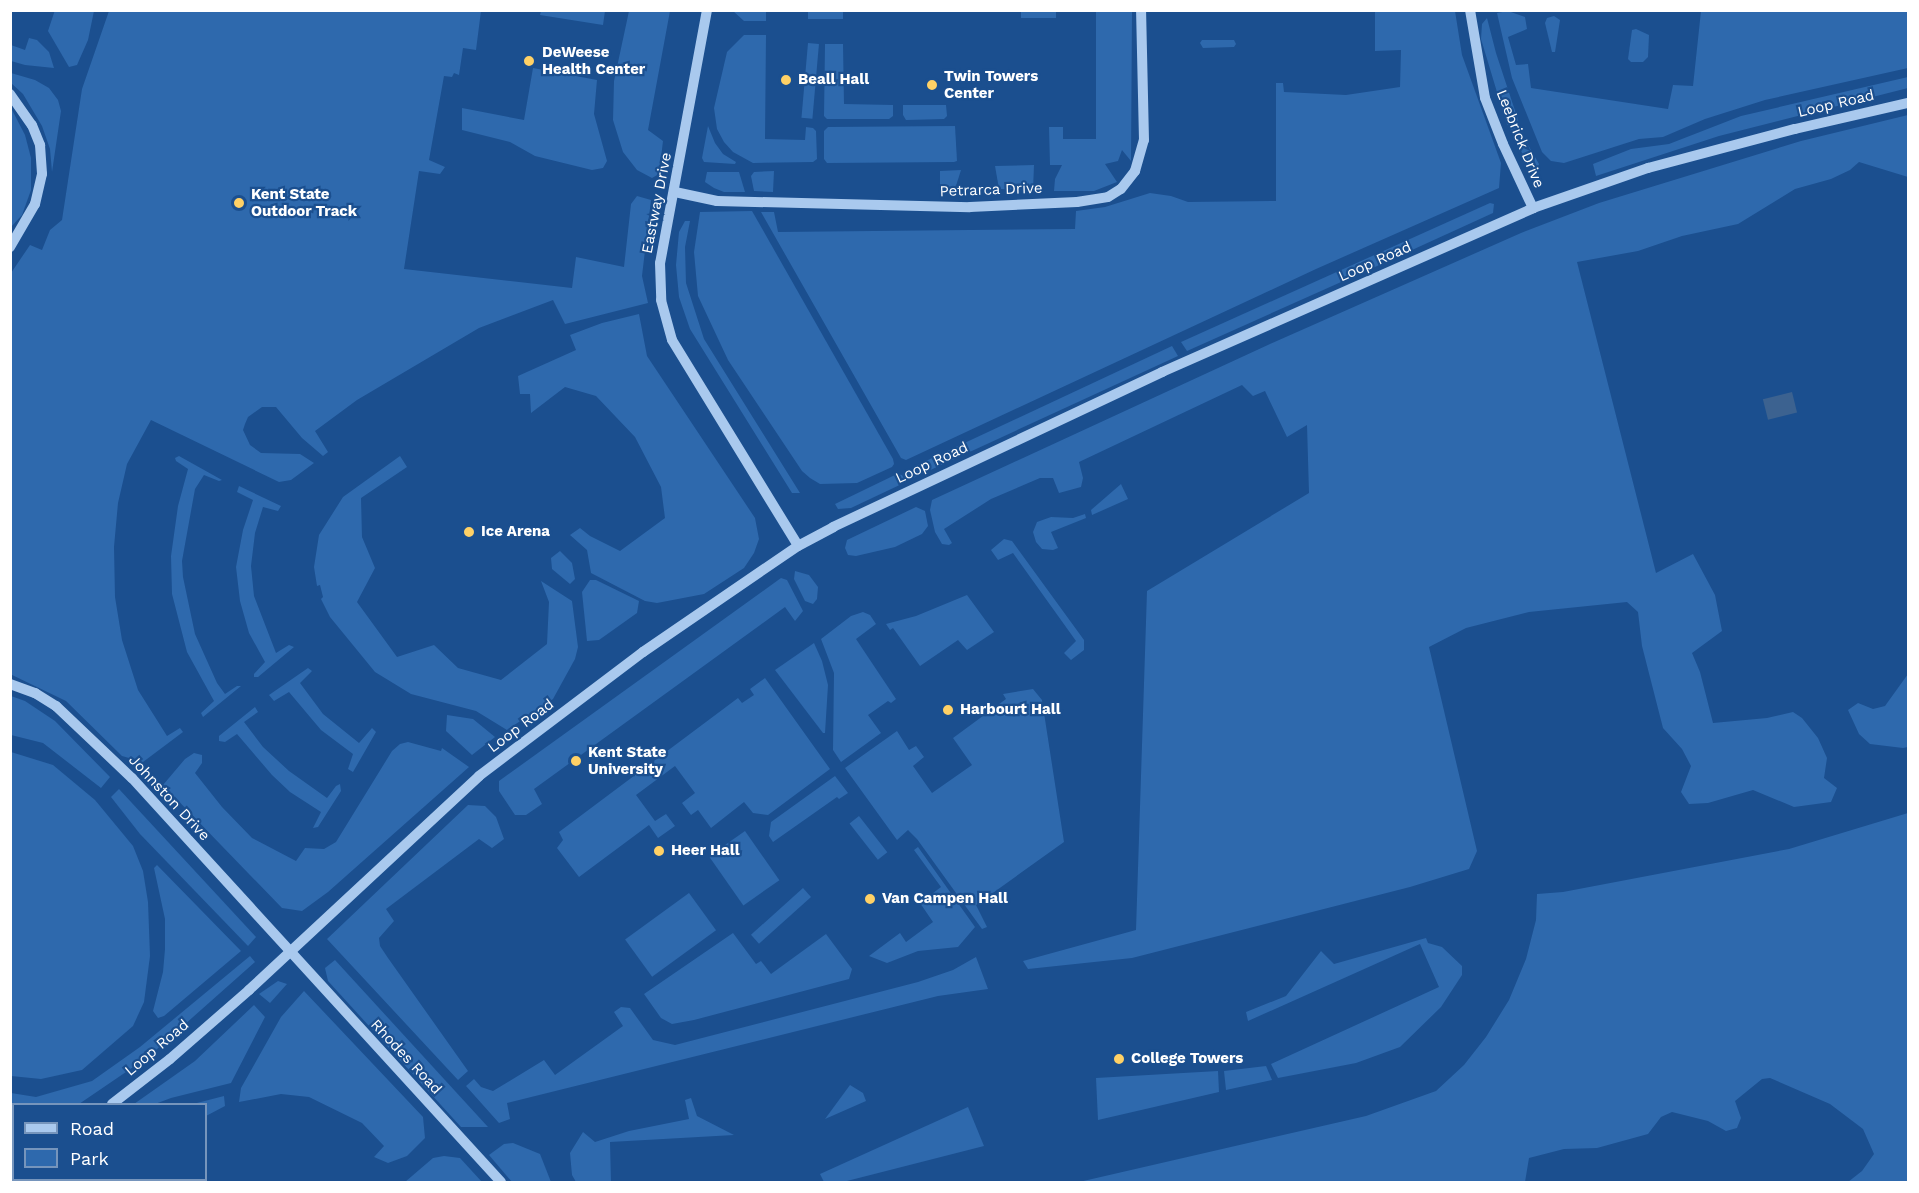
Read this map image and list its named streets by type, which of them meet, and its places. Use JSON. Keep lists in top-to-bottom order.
{
  "streets": {
    "street": [
      "Loop Road",
      "Leebrick Drive",
      "Petrarca Drive",
      "Eastway Drive",
      "Johnston Drive",
      "Rhodes Road"
    ]
  },
  "crossings": [
    ["Loop Road", "Leebrick Drive"],
    ["Loop Road", "Eastway Drive"],
    ["Loop Road", "Johnston Drive"],
    ["Loop Road", "Rhodes Road"],
    ["Petrarca Drive", "Eastway Drive"],
    ["Johnston Drive", "Rhodes Road"]
  ],
  "places": [
    "DeWeese Health Center",
    "Beall Hall",
    "Twin Towers Center",
    "Kent State Outdoor Track",
    "Ice Arena",
    "Harbourt Hall",
    "Kent State University",
    "Heer Hall",
    "Van Campen Hall",
    "College Towers"
  ],
  "legend": ["Road", "Park"]
}
